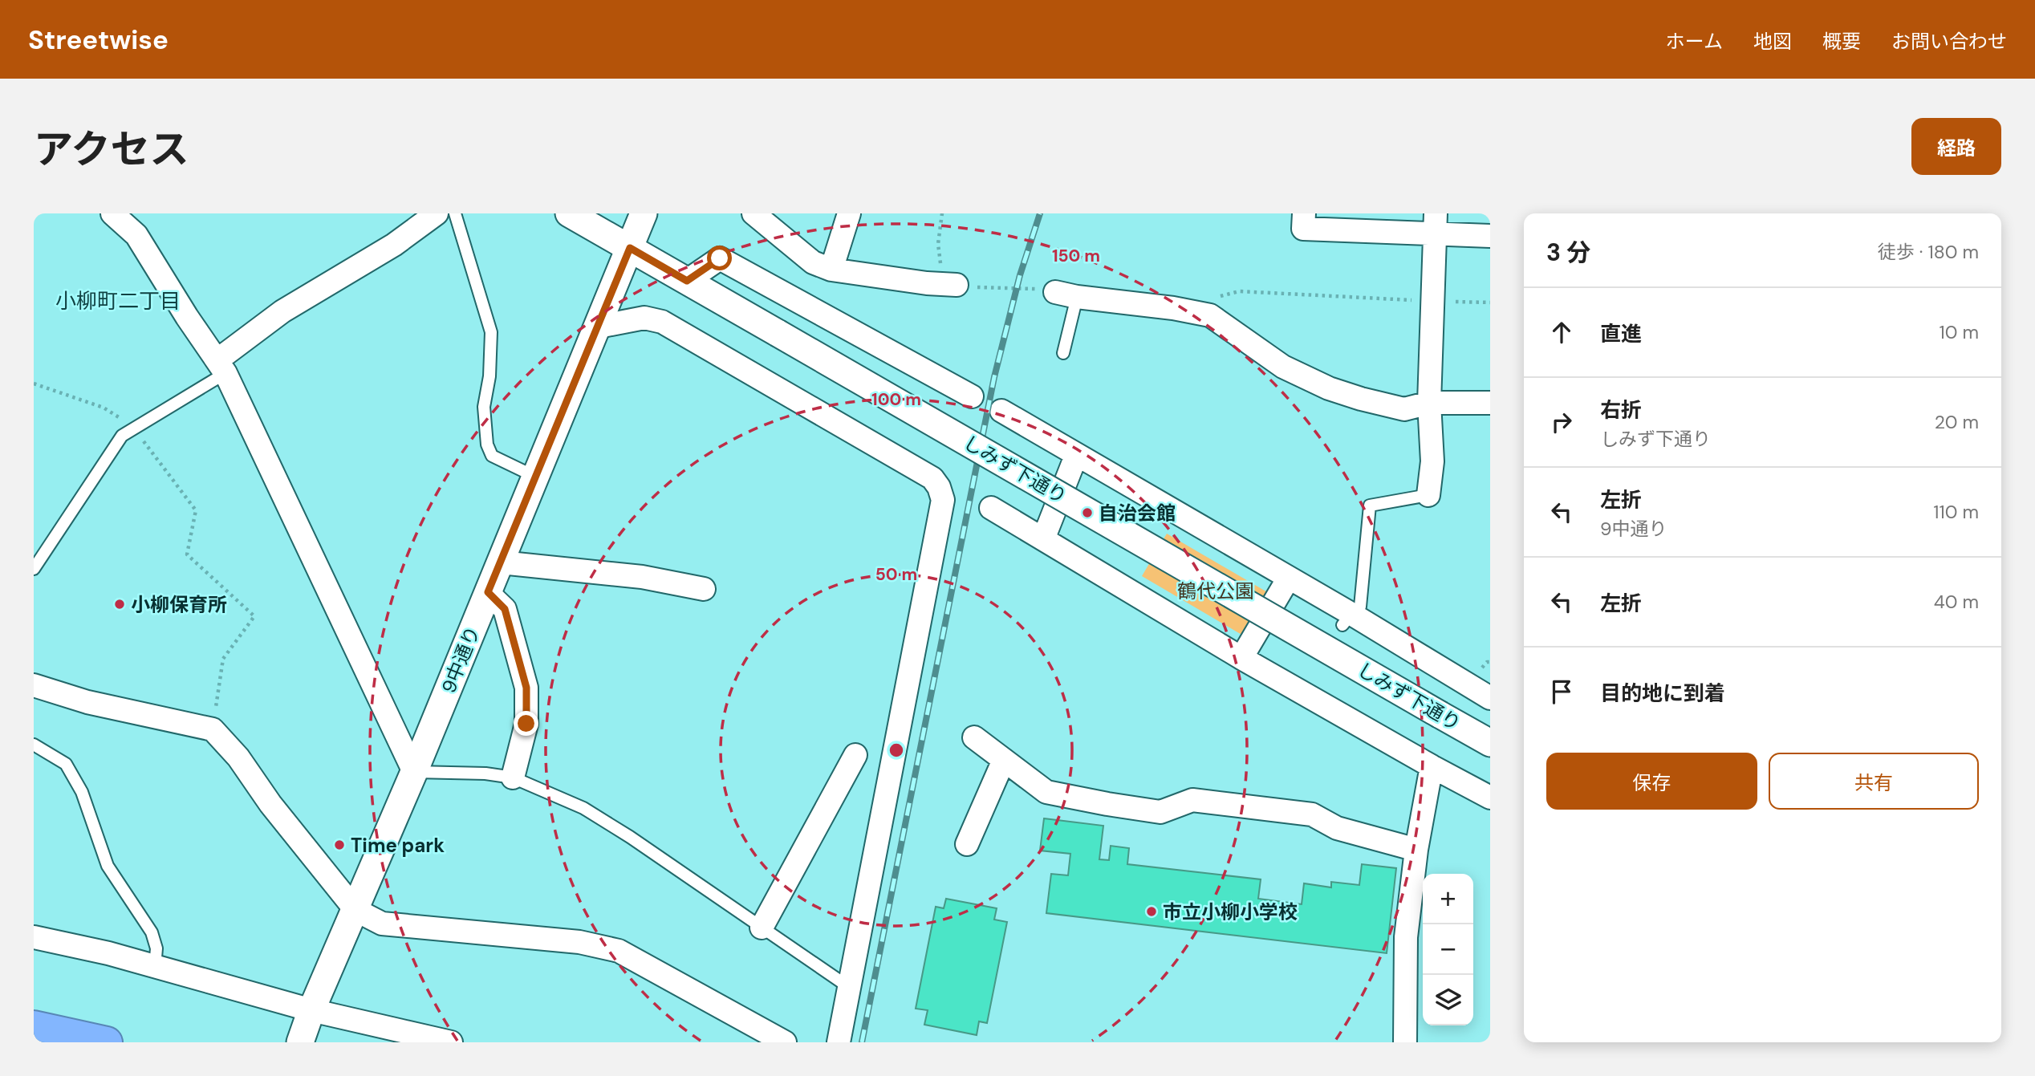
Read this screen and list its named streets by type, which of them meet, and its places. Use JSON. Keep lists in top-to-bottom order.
{
  "streets": {
    "street": ["しみず下通り", "9中通り"]
  },
  "crossings": [
    ["しみず下通り", "9中通り"]
  ],
  "districts": ["小柳町二丁目"],
  "parks": ["鶴代公園"],
  "places": [
    "自治会館",
    "小柳保育所",
    "Time park",
    "市立小柳小学校"
  ],
  "page": {
    "header": "Streetwise",
    "nav": [
      "ホーム",
      "地図",
      "概要",
      "お問い合わせ"
    ],
    "title": "アクセス",
    "buttons": [
      "経路",
      ["保存", "共有"]
    ],
    "heading": ["3 分", "徒歩 · 180 m"],
    "list": [
      ["直進", "10 m"],
      ["右折", "しみず下通り", "20 m"],
      ["左折", "9中通り", "110 m"],
      ["左折", "40 m"],
      "目的地に到着"
    ],
    "map_buttons": ["+", "−"]
  },
  "rings": ["150 m", "100 m", "50 m"]
}
